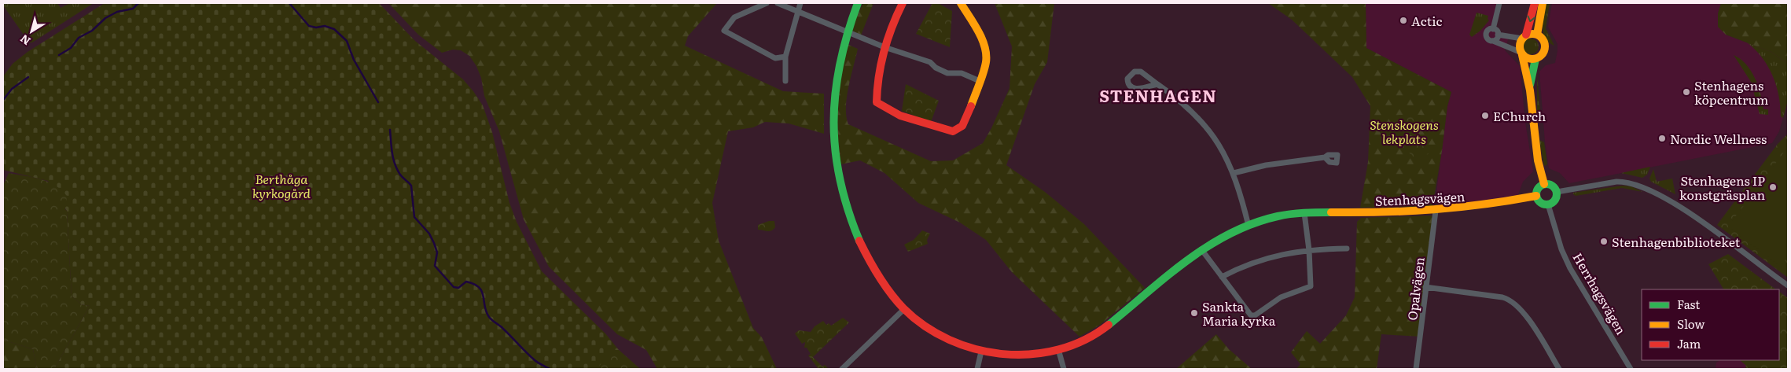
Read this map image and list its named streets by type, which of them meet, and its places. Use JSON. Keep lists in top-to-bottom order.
{
  "streets": {
    "street": ["Stenhagsvägen", "Opalvägen", "Herrhagsvägen"]
  },
  "crossings": [
    ["Stenhagsvägen", "Opalvägen"],
    ["Stenhagsvägen", "Herrhagsvägen"]
  ],
  "districts": ["STENHAGEN"],
  "parks": ["Stenskogens lekplats", "Berthåga kyrkogård"],
  "places": [
    "Actic",
    "Stenhagens köpcentrum",
    "EChurch",
    "Nordic Wellness",
    "Stenhagens IP konstgräsplan",
    "Stenhagenbiblioteket",
    "Sankta Maria kyrka"
  ],
  "legend": ["Fast", "Slow", "Jam"],
  "north": "bottom left"
}
